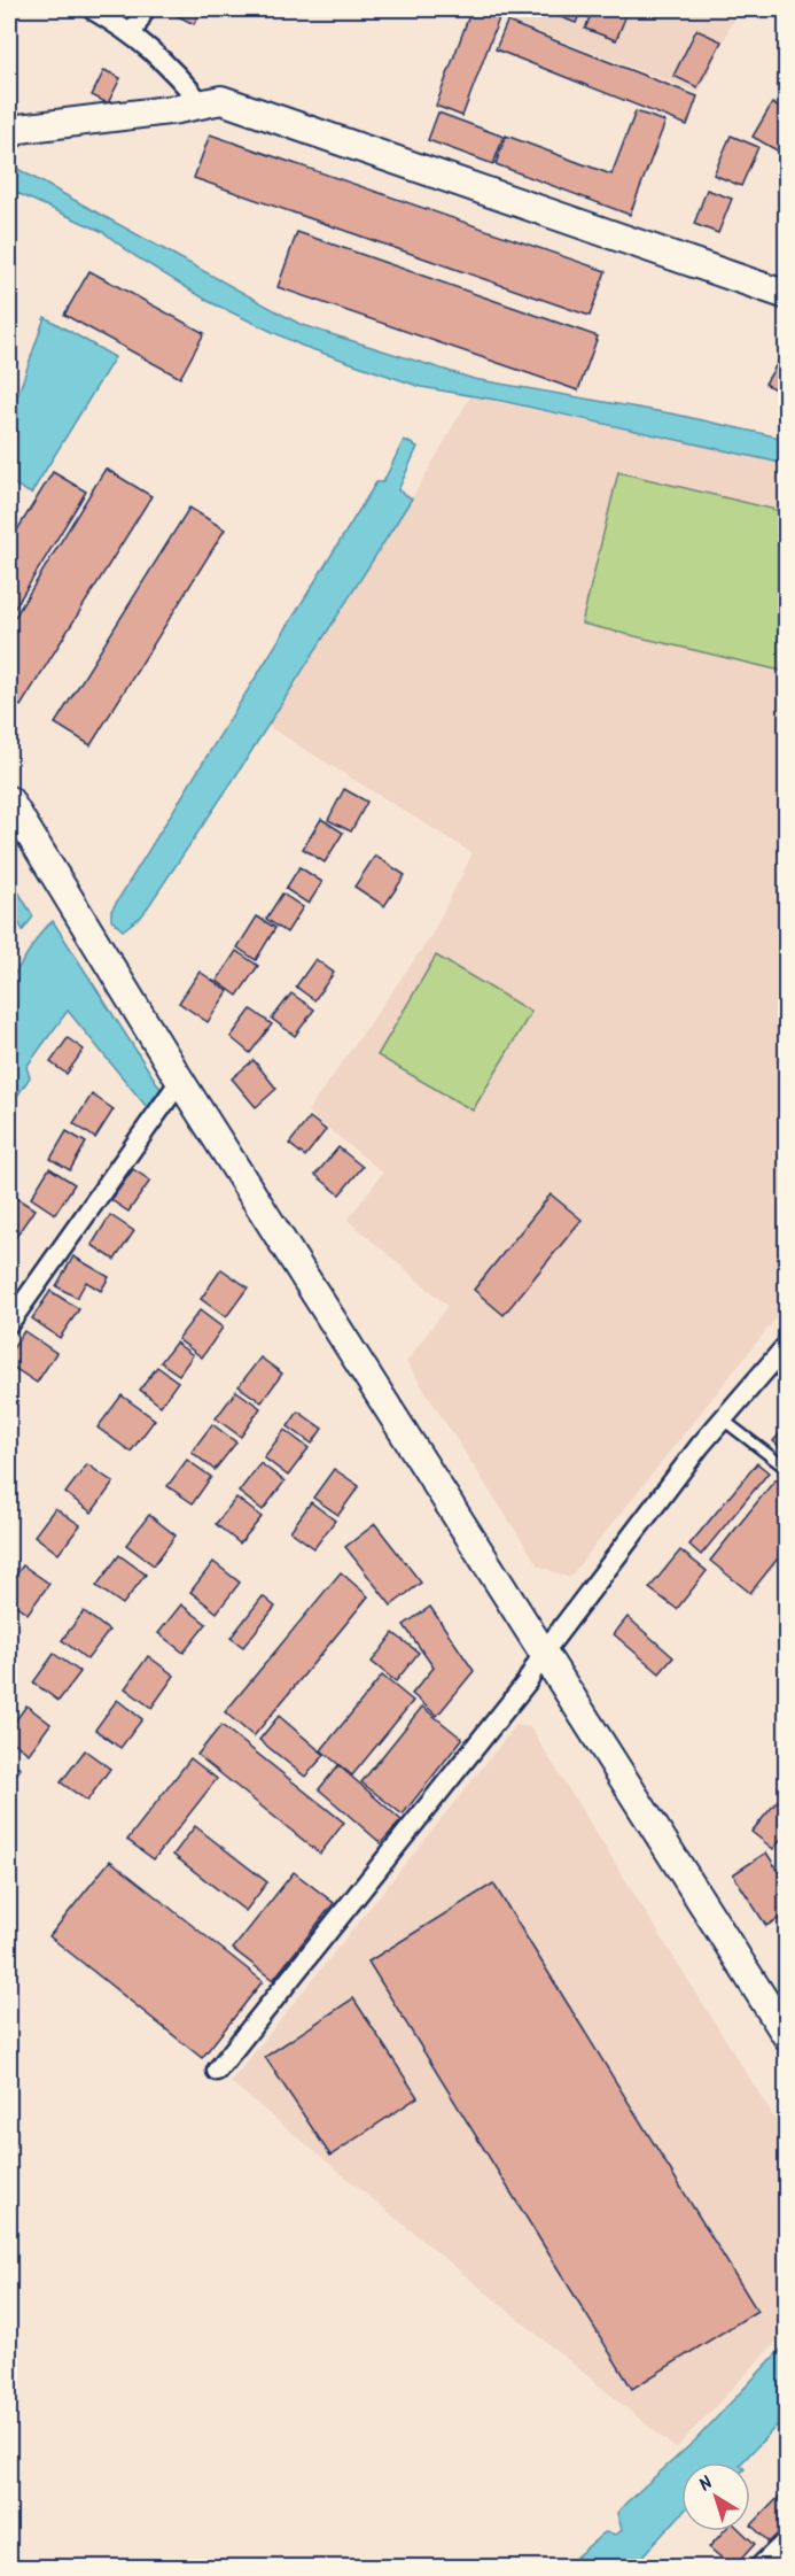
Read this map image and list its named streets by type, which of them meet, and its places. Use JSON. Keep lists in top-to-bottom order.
{
  "north": "top left"
}
